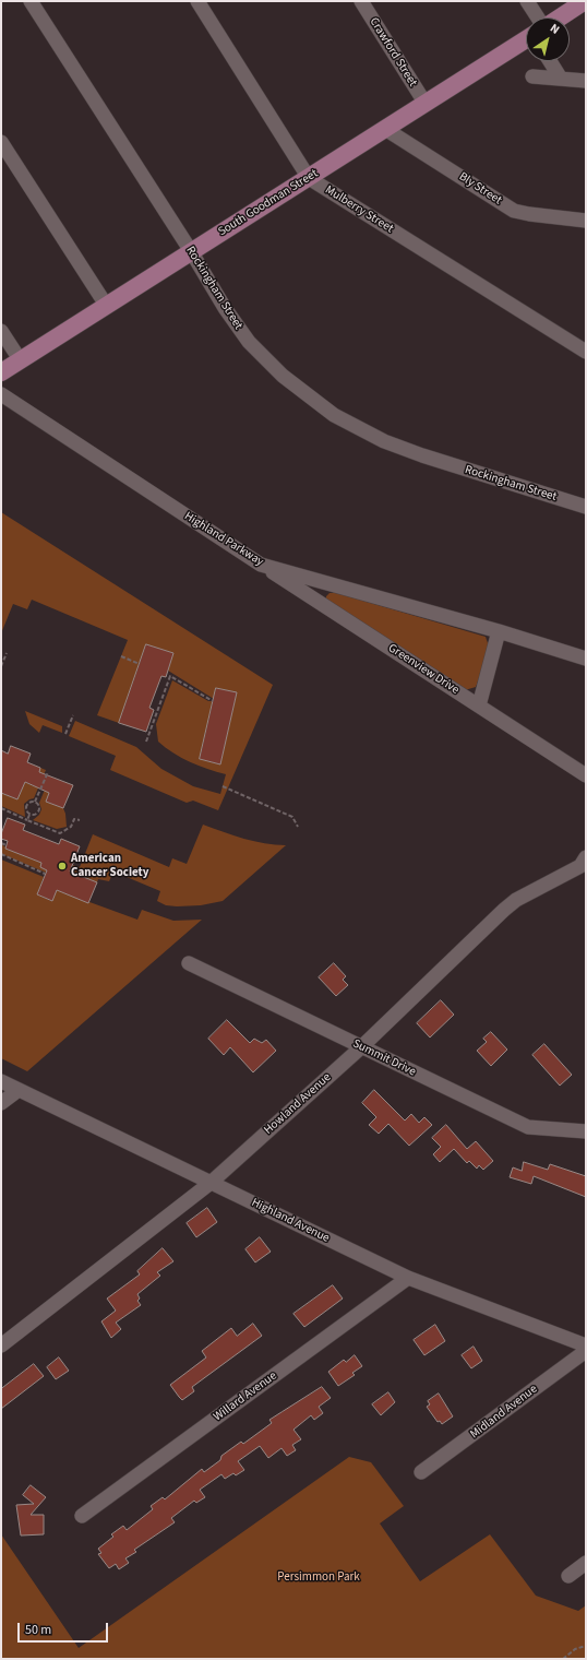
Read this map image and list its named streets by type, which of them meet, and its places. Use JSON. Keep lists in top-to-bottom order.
{
  "streets": {
    "main road": ["South Goodman Street"],
    "street": [
      "Crawford Street",
      "Bly Street",
      "Mulberry Street",
      "Rockingham Street",
      "Highland Parkway",
      "Greenview Drive",
      "Summit Drive",
      "Howland Avenue",
      "Highland Avenue",
      "Willard Avenue",
      "Midland Avenue"
    ]
  },
  "crossings": [
    ["Crawford Street", "South Goodman Street"],
    ["Bly Street", "South Goodman Street"],
    ["South Goodman Street", "Mulberry Street"],
    ["South Goodman Street", "Rockingham Street"],
    ["Highland Parkway", "Greenview Drive"],
    ["Summit Drive", "Howland Avenue"],
    ["Howland Avenue", "Highland Avenue"],
    ["Highland Avenue", "Willard Avenue"]
  ],
  "parks": ["Persimmon Park"],
  "places": ["American Cancer Society"],
  "scale_bar": "50 m",
  "north": "top right"
}
